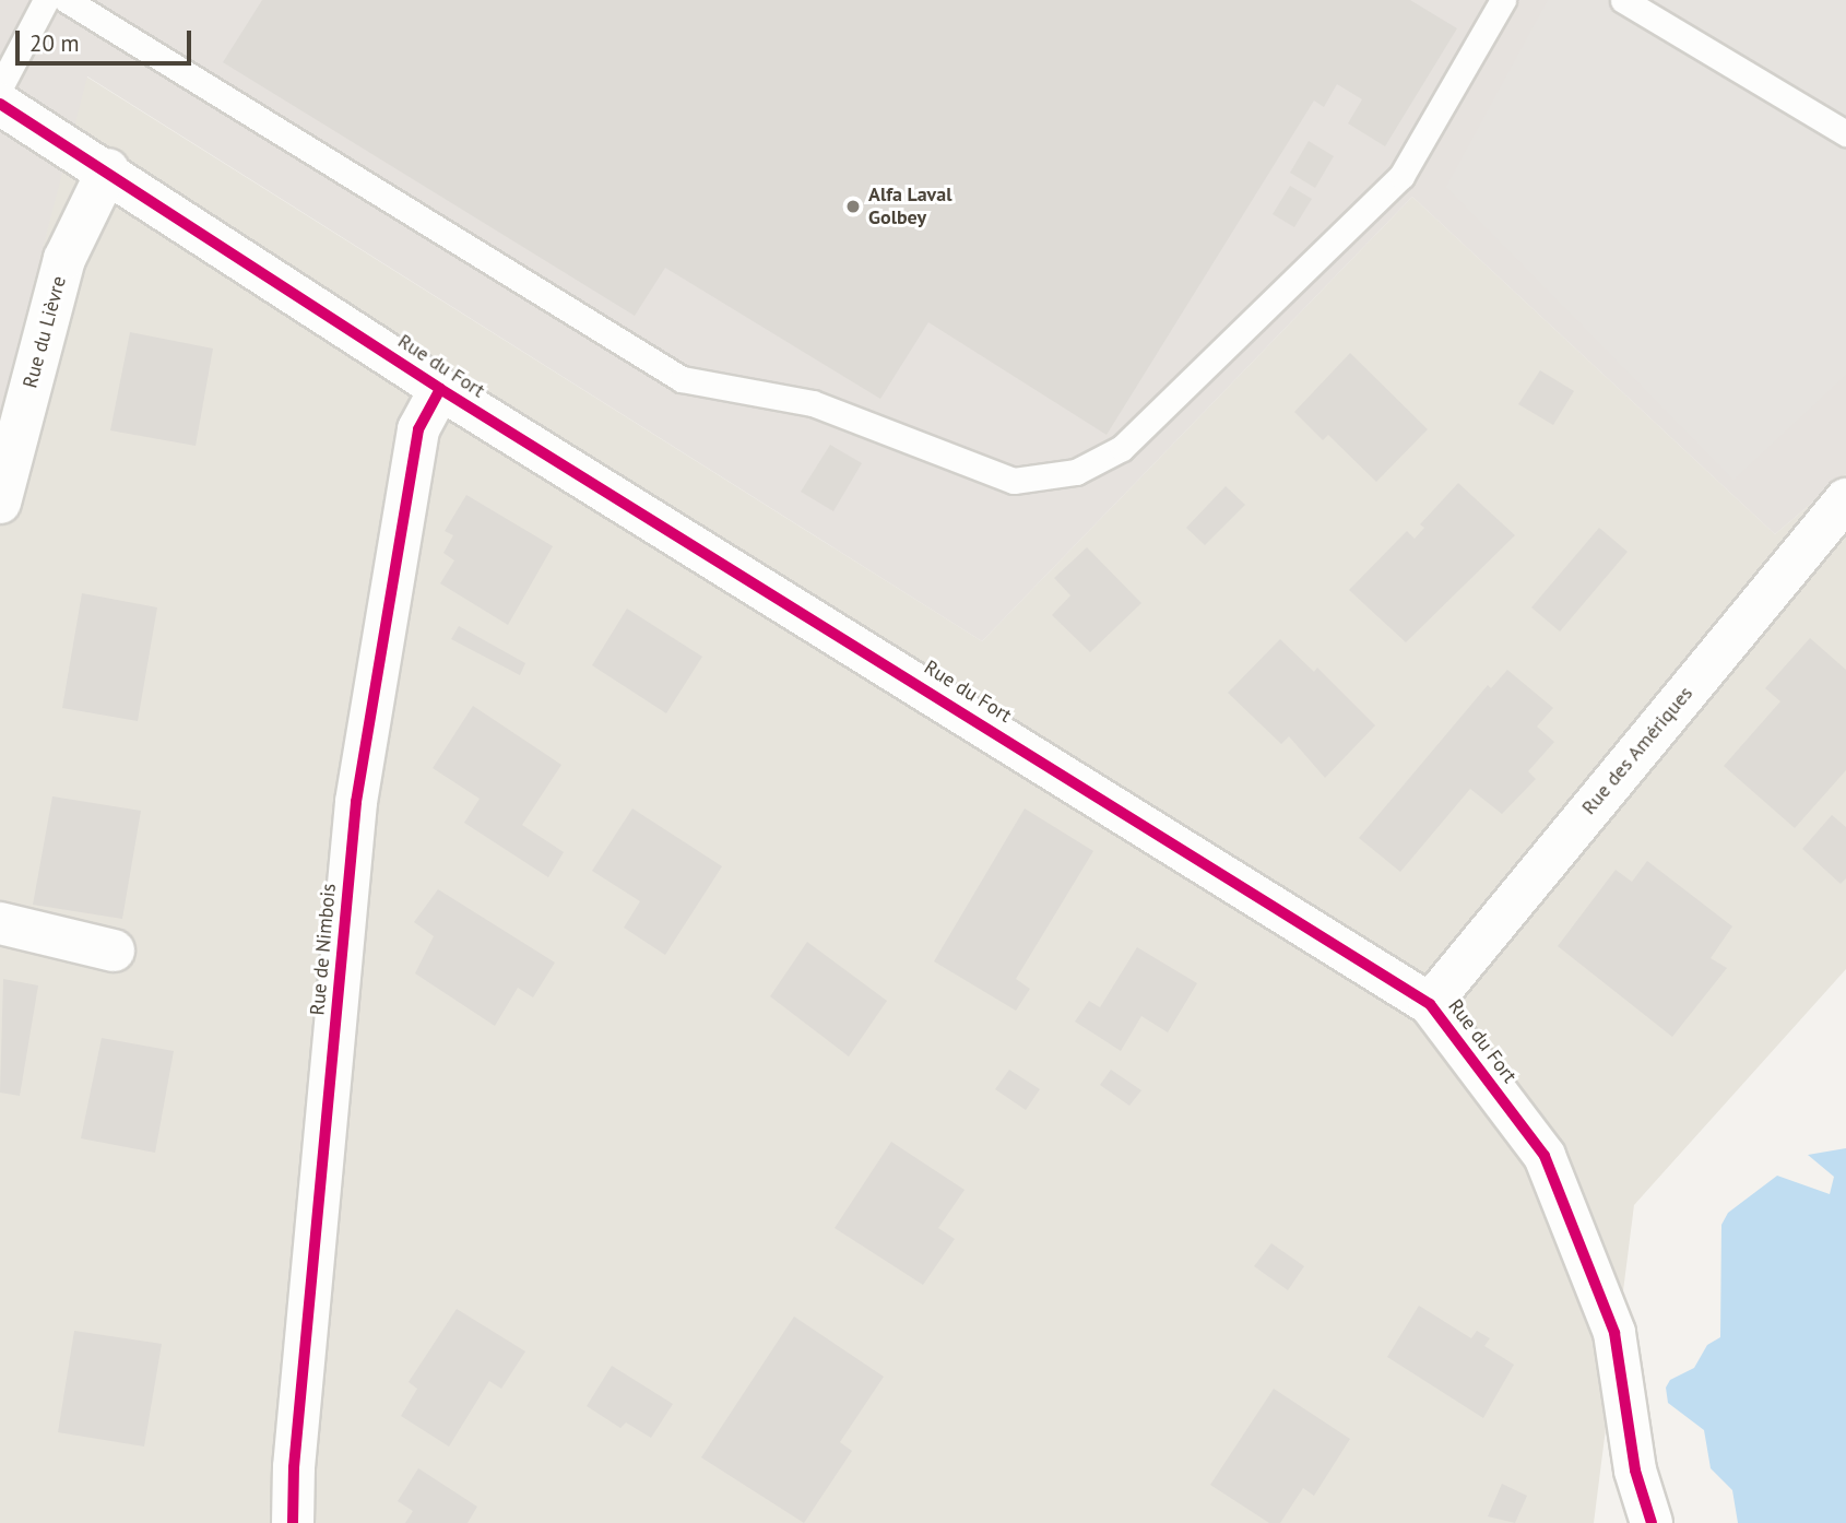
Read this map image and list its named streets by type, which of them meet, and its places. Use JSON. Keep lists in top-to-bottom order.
{
  "streets": {
    "street": [
      "Rue du Lièvre",
      "Rue du Fort",
      "Rue des Amériques",
      "Rue de Nimbois"
    ]
  },
  "crossings": [
    ["Rue du Lièvre", "Rue du Fort"],
    ["Rue du Fort", "Rue des Amériques"],
    ["Rue du Fort", "Rue de Nimbois"]
  ],
  "places": ["Alfa Laval Golbey"],
  "scale_bar": "20 m"
}
